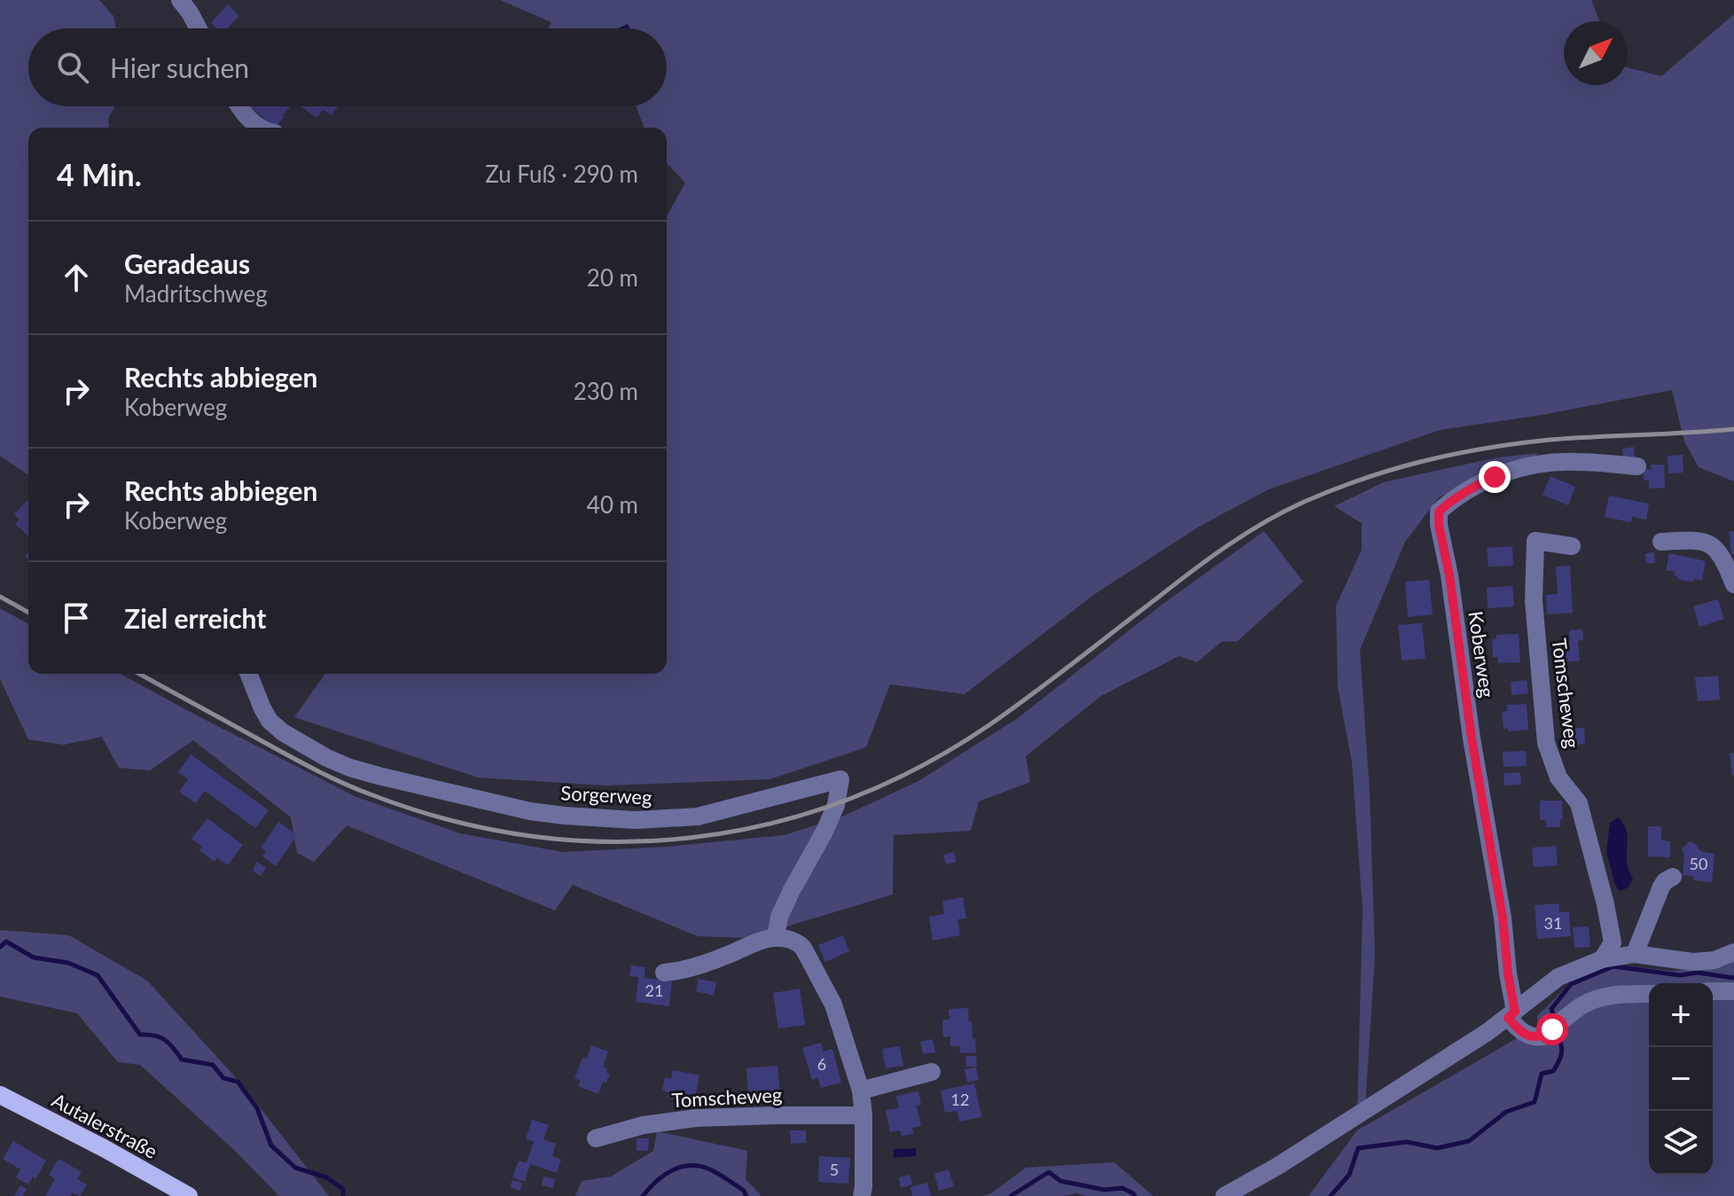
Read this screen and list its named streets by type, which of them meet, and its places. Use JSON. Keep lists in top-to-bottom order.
{
  "streets": {
    "main road": ["Autalerstraße"],
    "street": ["Koberweg", "Tomscheweg", "Sorgerweg"]
  },
  "house_numbers": [
    "50",
    "31",
    "21",
    "6",
    "12",
    "5"
  ],
  "north": "top right",
  "page": {
    "search": "Hier suchen",
    "heading": ["4 Min.", "Zu Fuß · 290 m"],
    "list": [
      ["Geradeaus", "Madritschweg", "20 m"],
      ["Rechts abbiegen", "Koberweg", "230 m"],
      ["Rechts abbiegen", "Koberweg", "40 m"],
      "Ziel erreicht"
    ],
    "map_buttons": ["+", "−"]
  }
}
